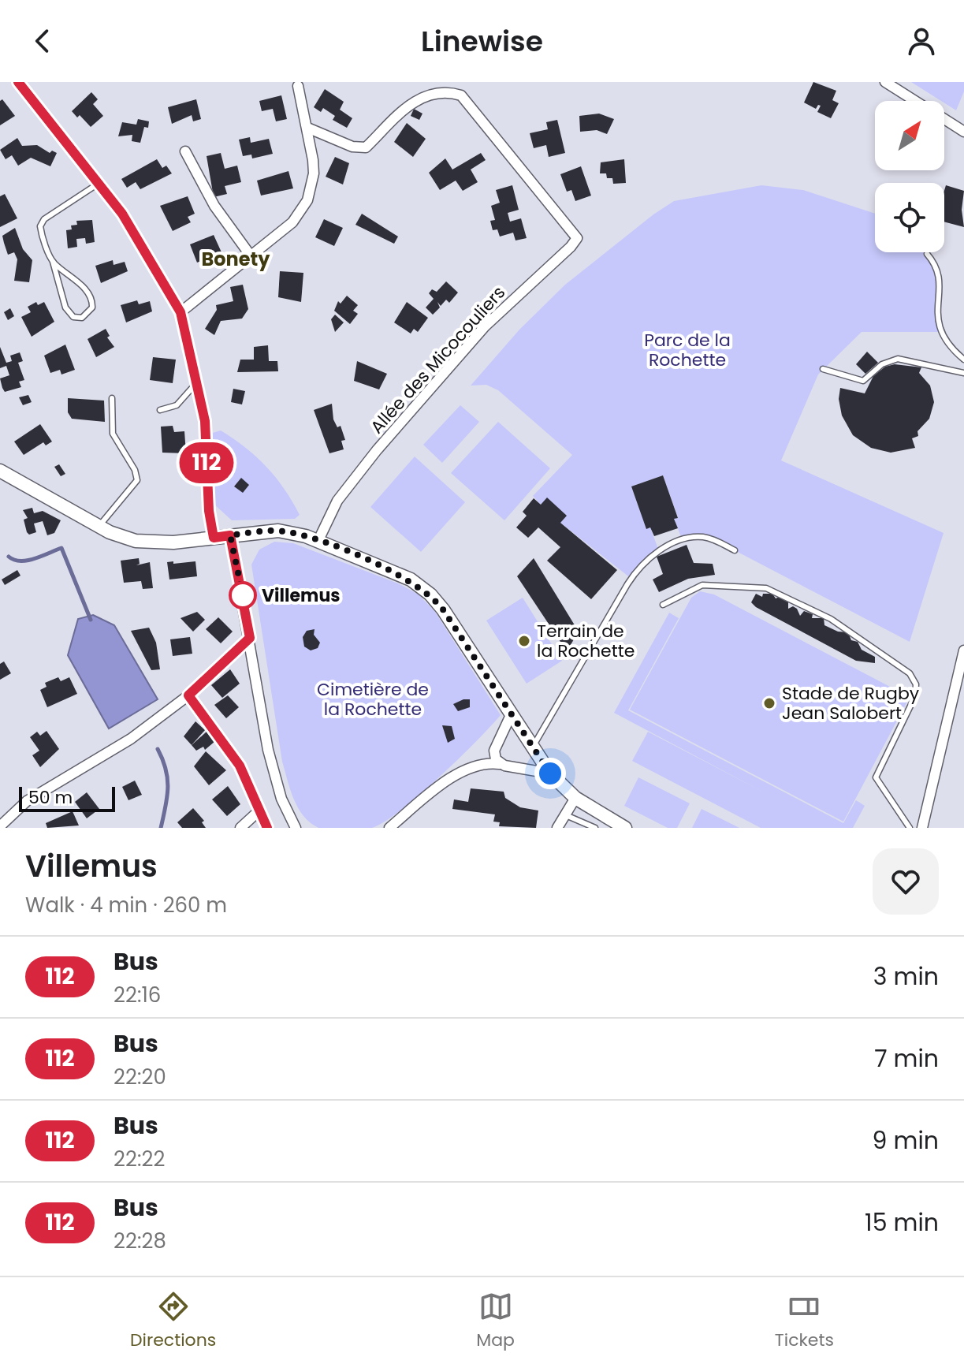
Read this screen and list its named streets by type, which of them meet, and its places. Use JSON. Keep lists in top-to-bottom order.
{
  "streets": {
    "street": ["Allée des Micocouliers"]
  },
  "districts": ["Bonety"],
  "parks": ["Parc de la Rochette", "Cimetière de la Rochette"],
  "places": ["Villemus", "Terrain de la Rochette", "Stade de Rugby Jean Salobert"],
  "lines": ["bus line 112"],
  "scale_bar": "50 m",
  "north": "top right",
  "page": {
    "header": "Linewise",
    "on_map": "112",
    "scale": "50 m",
    "heading": ["Villemus", "Walk · 4 min · 260 m"],
    "list": [
      {
        "mark": "112",
        "name": "Bus",
        "note": "22:16",
        "value": "3 min"
      },
      {
        "mark": "112",
        "name": "Bus",
        "note": "22:20",
        "value": "7 min"
      },
      {
        "mark": "112",
        "name": "Bus",
        "note": "22:22",
        "value": "9 min"
      },
      {
        "mark": "112",
        "name": "Bus",
        "note": "22:28",
        "value": "15 min"
      }
    ],
    "tabs": ["Directions", "Map", "Tickets"]
  }
}
